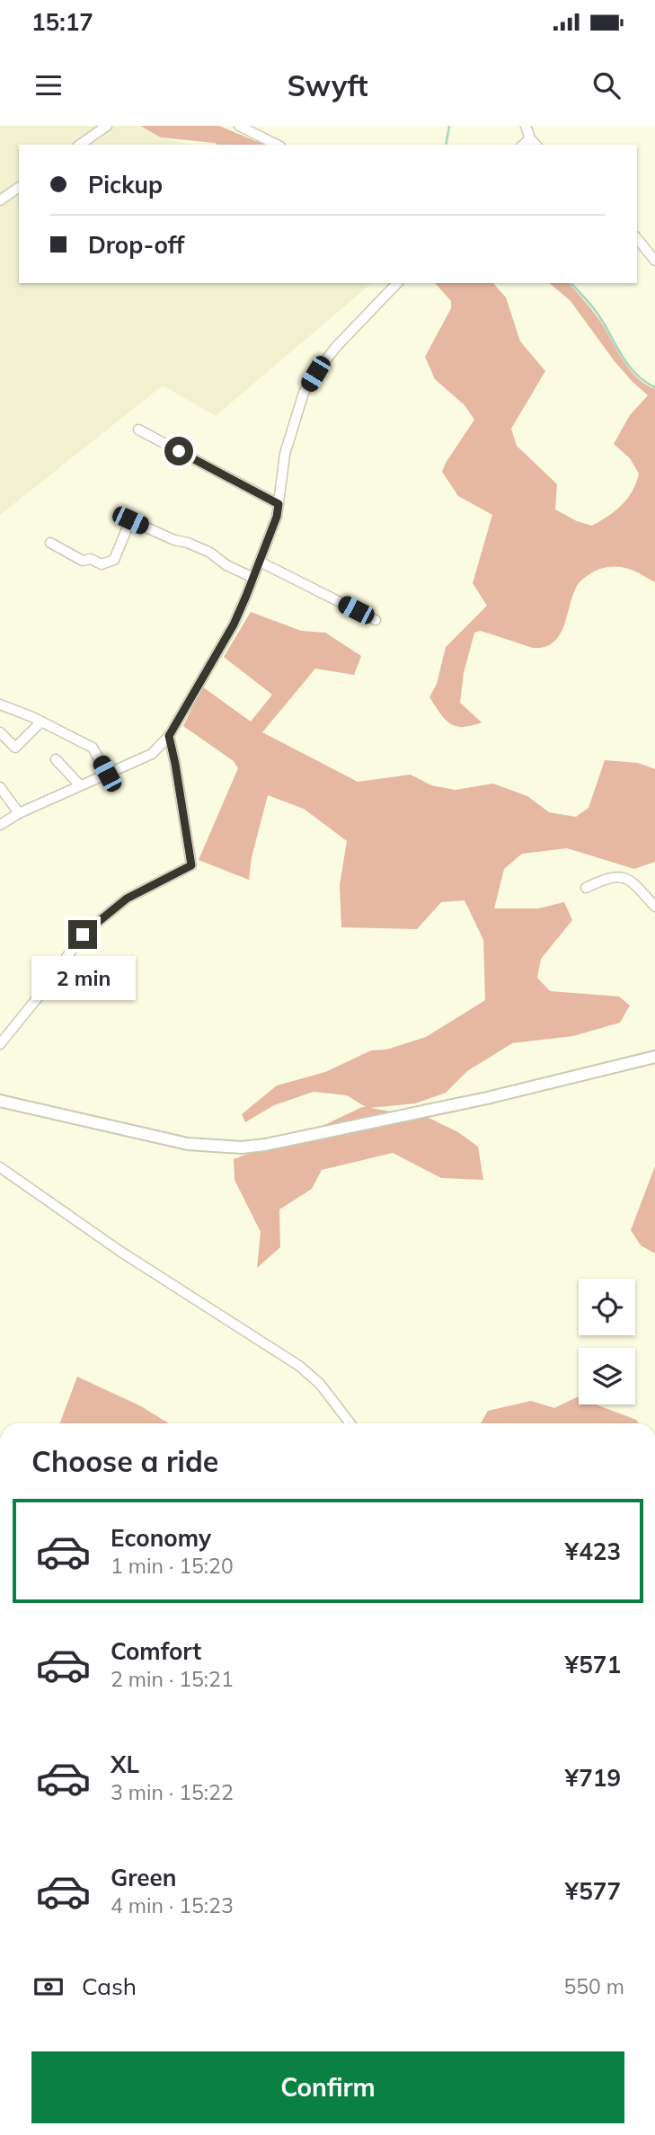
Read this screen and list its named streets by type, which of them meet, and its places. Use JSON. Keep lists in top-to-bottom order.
{
  "page": {
    "status": "15:17",
    "header": "Swyft",
    "banner": ["Pickup", "Drop-off"],
    "bubble": "2 min",
    "heading": "Choose a ride",
    "list": [
      {
        "name": "Economy",
        "note": "1 min · 15:20",
        "value": "¥423"
      },
      {
        "name": "Comfort",
        "note": "2 min · 15:21",
        "value": "¥571"
      },
      {
        "name": "XL",
        "note": "3 min · 15:22",
        "value": "¥719"
      },
      {
        "name": "Green",
        "note": "4 min · 15:23",
        "value": "¥577"
      }
    ],
    "pay": ["Cash", "550 m"],
    "buttons": "Confirm"
  }
}
